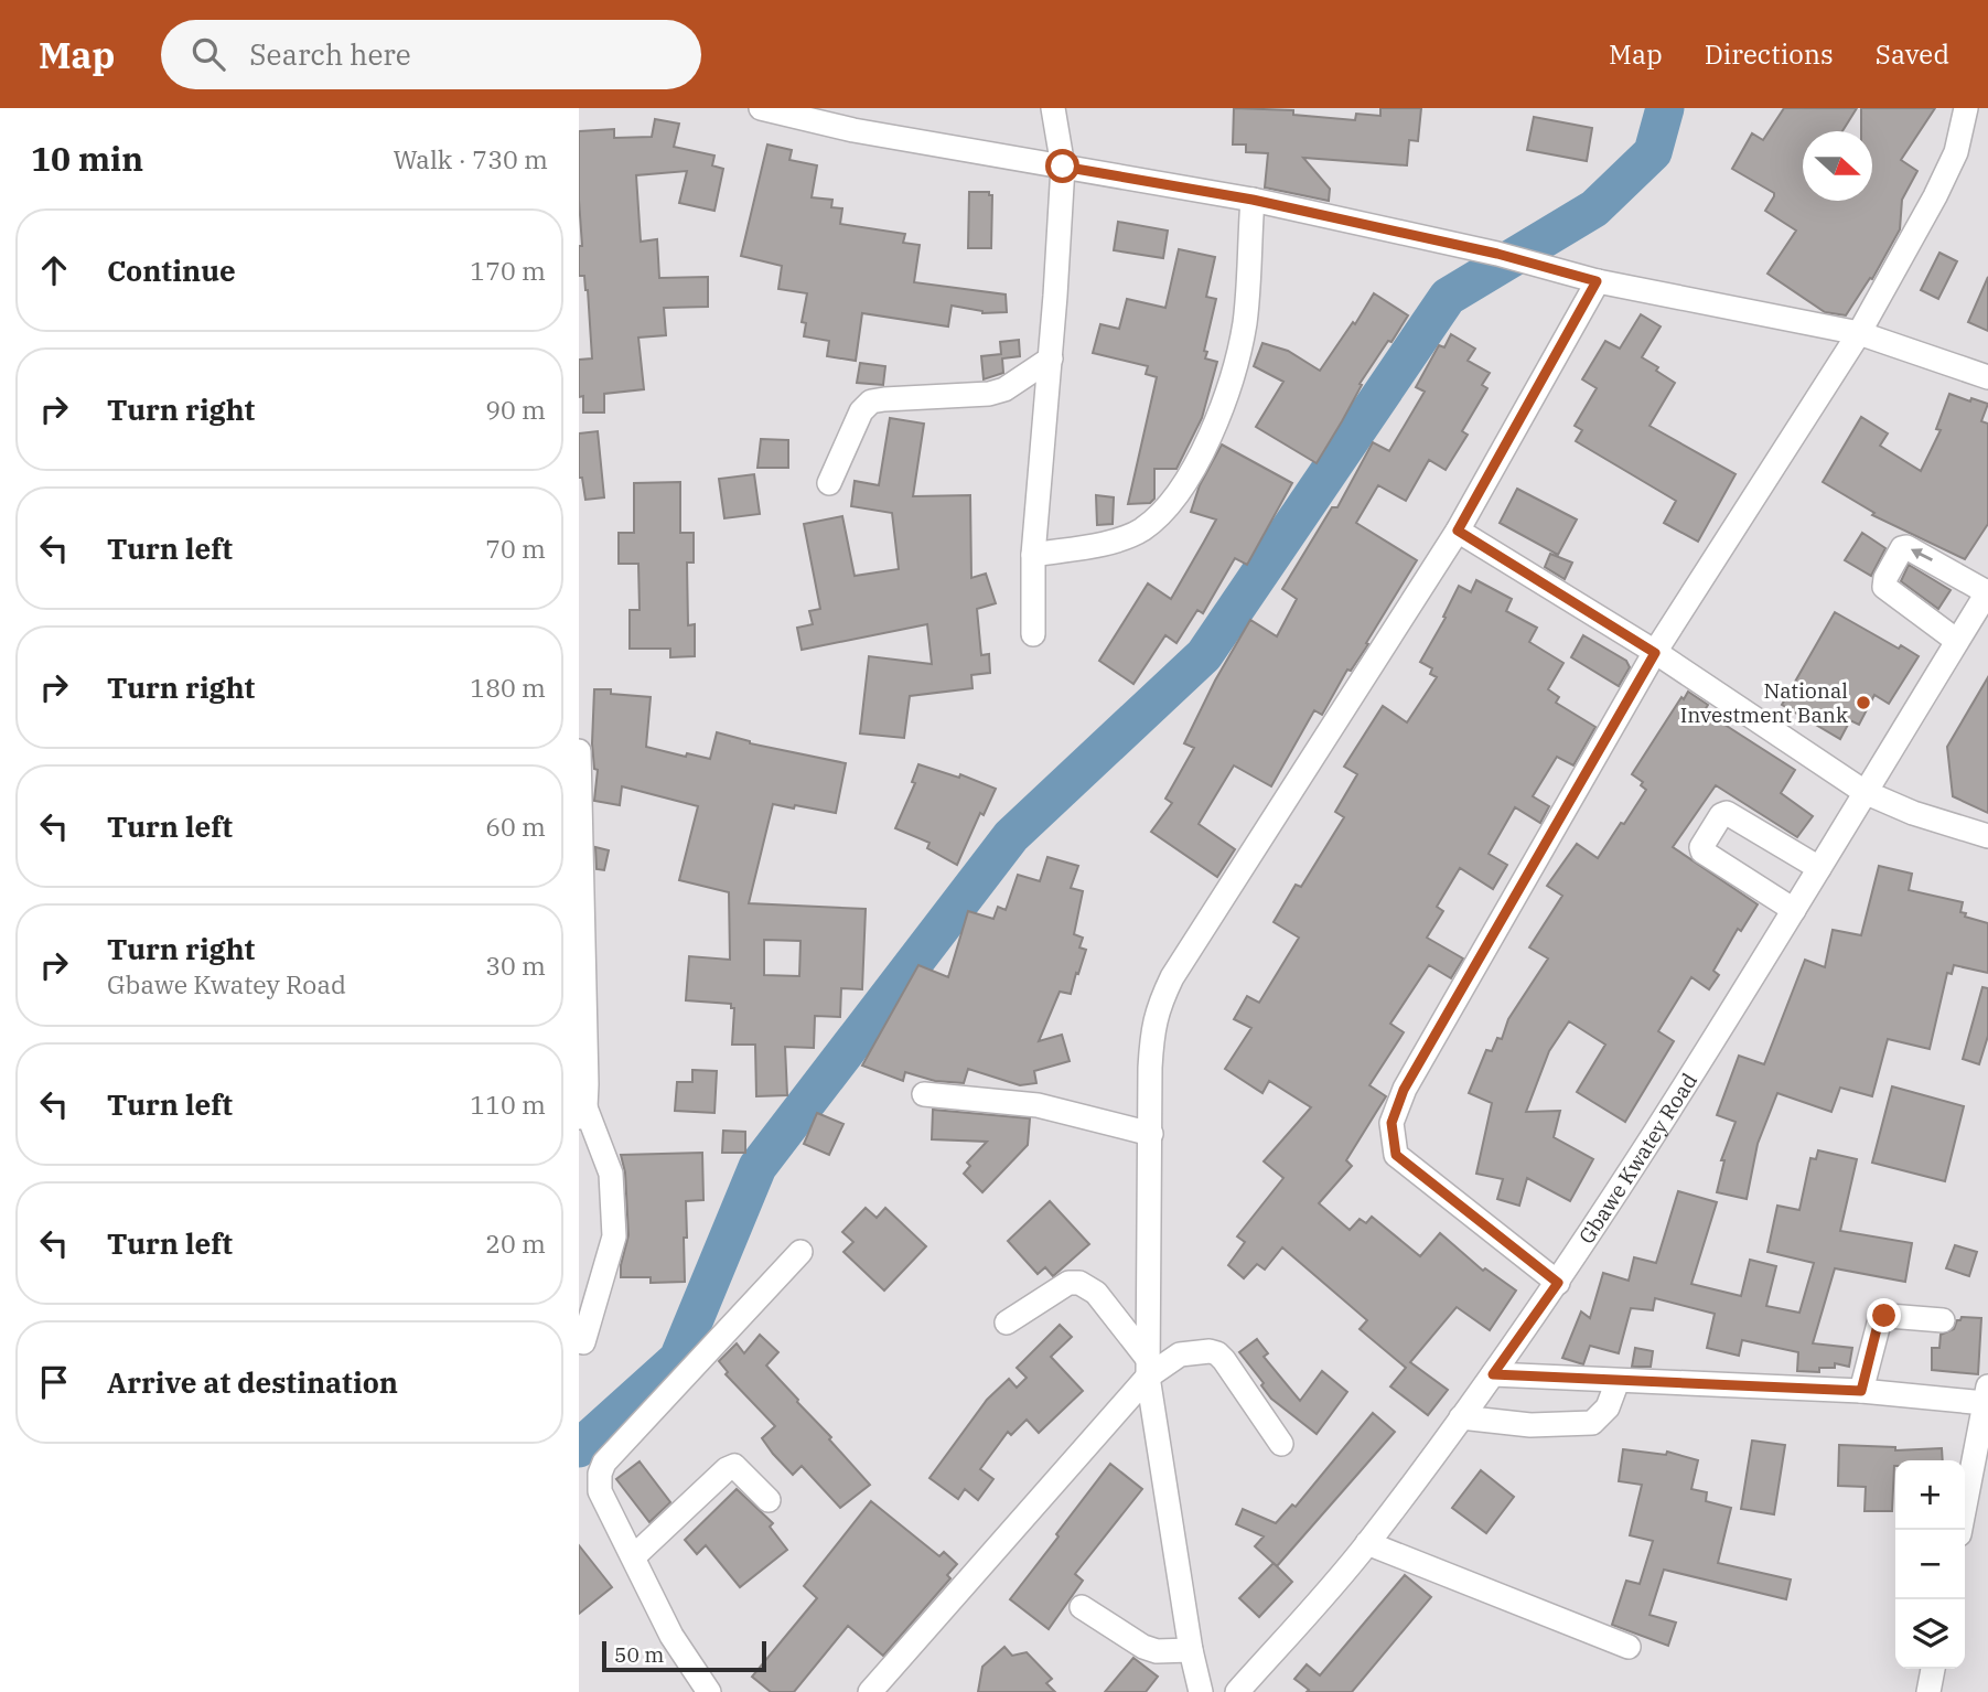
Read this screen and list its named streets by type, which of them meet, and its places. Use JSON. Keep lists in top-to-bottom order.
{
  "streets": {
    "street": ["Gbawe Kwatey Road"]
  },
  "places": ["National Investment Bank"],
  "scale_bar": "50 m",
  "north": "right",
  "page": {
    "header": "Map",
    "search": "Search here",
    "nav": ["Map", "Directions", "Saved"],
    "heading": ["10 min", "Walk · 730 m"],
    "list": [
      ["Continue", "170 m"],
      ["Turn right", "90 m"],
      ["Turn left", "70 m"],
      ["Turn right", "180 m"],
      ["Turn left", "60 m"],
      ["Turn right", "Gbawe Kwatey Road", "30 m"],
      ["Turn left", "110 m"],
      ["Turn left", "20 m"],
      "Arrive at destination"
    ],
    "map_buttons": ["+", "−"],
    "scale": "50 m"
  }
}
